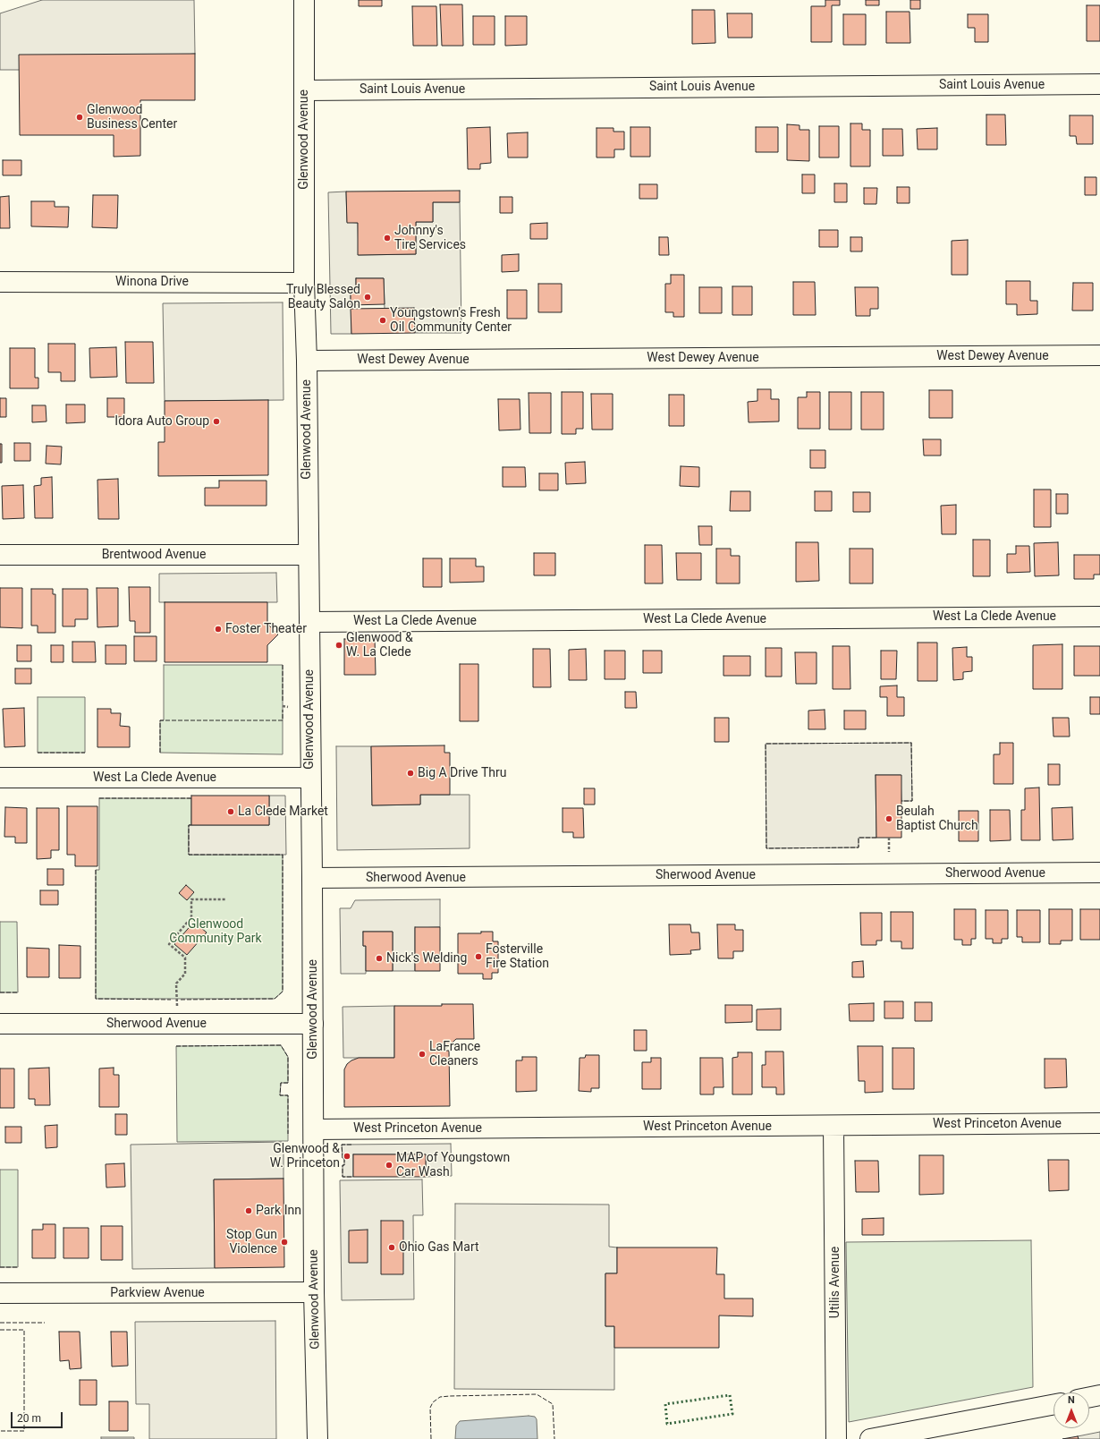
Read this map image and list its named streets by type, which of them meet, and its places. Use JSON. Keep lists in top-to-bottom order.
{
  "streets": {
    "street": [
      "Saint Louis Avenue",
      "Glenwood Avenue",
      "Winona Drive",
      "West Dewey Avenue",
      "Brentwood Avenue",
      "West La Clede Avenue",
      "Sherwood Avenue",
      "West Princeton Avenue",
      "Utilis Avenue",
      "Parkview Avenue"
    ]
  },
  "crossings": [
    ["Saint Louis Avenue", "Glenwood Avenue"],
    ["Glenwood Avenue", "Winona Drive"],
    ["Glenwood Avenue", "West Dewey Avenue"],
    ["Glenwood Avenue", "Brentwood Avenue"],
    ["Glenwood Avenue", "West La Clede Avenue"],
    ["Glenwood Avenue", "Sherwood Avenue"],
    ["Glenwood Avenue", "West Princeton Avenue"],
    ["Glenwood Avenue", "Parkview Avenue"],
    ["West Princeton Avenue", "Utilis Avenue"]
  ],
  "parks": ["Glenwood Community Park"],
  "places": [
    "Glenwood Business Center",
    "Johnny's Tire Services",
    "Truly Blessed Beauty Salon",
    "Youngstown's Fresh Oil Community Center",
    "Idora Auto Group",
    "Foster Theater",
    "Glenwood & W. La Clede",
    "Big A Drive Thru",
    "La Clede Market",
    "Beulah Baptist Church",
    "Fosterville Fire Station",
    "Nick's Welding",
    "LaFrance Cleaners",
    "Glenwood & W. Princeton",
    "MAP of Youngstown Car Wash",
    "Park Inn",
    "Stop Gun Violence",
    "Ohio Gas Mart"
  ],
  "scale_bar": "20 m",
  "north": "top"
}
